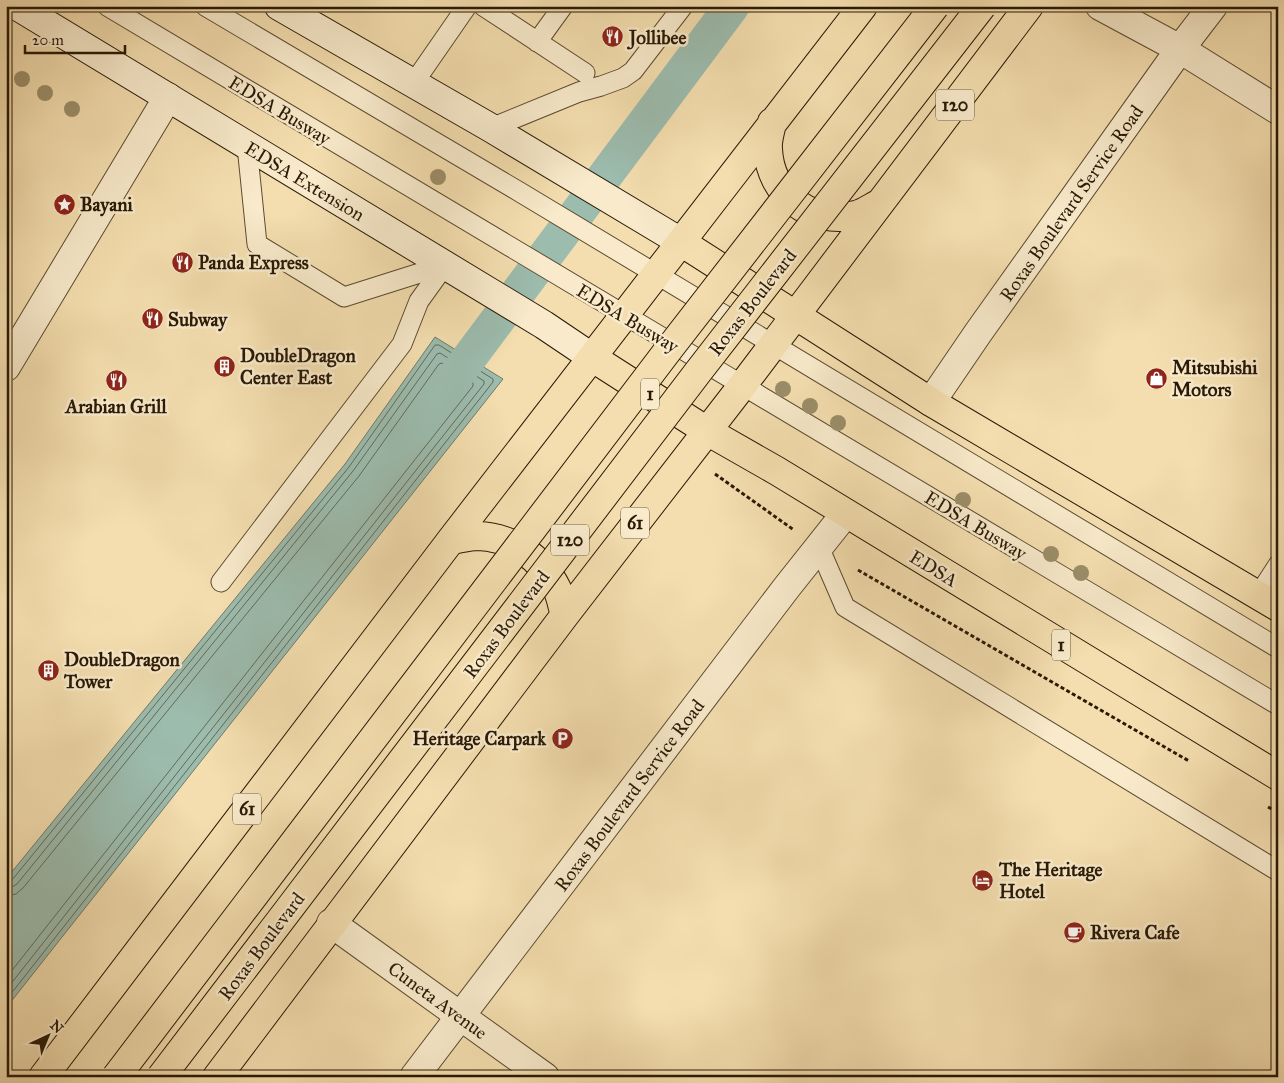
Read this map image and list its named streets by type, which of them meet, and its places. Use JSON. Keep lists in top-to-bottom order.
{
  "streets": {
    "highway": [
      "120",
      "Roxas Boulevard",
      "1",
      "61",
      "EDSA"
    ],
    "street": ["EDSA Extension", "Roxas Boulevard Service Road", "Cuneta Avenue"],
    "lane": ["EDSA Busway"]
  },
  "crossings": [
    ["120", "61"],
    ["EDSA Busway", "61"],
    ["EDSA Extension", "61"],
    ["EDSA Extension", "EDSA"],
    ["Roxas Boulevard Service Road", "EDSA"],
    ["Roxas Boulevard Service Road", "Cuneta Avenue"],
    ["61", "EDSA"],
    ["61", "Cuneta Avenue"]
  ],
  "places": {
    "restaurant": [
      "Jollibee",
      "Panda Express",
      "Subway",
      "Arabian Grill"
    ],
    "place": ["Bayani"],
    "building": ["DoubleDragon Center East", "DoubleDragon Tower"],
    "shop": ["Mitsubishi Motors"],
    "parking": ["Heritage Carpark"],
    "hotel": ["The Heritage Hotel"],
    "cafe": ["Rivera Cafe"]
  },
  "scale_bar": "20 m",
  "north": "top right"
}
